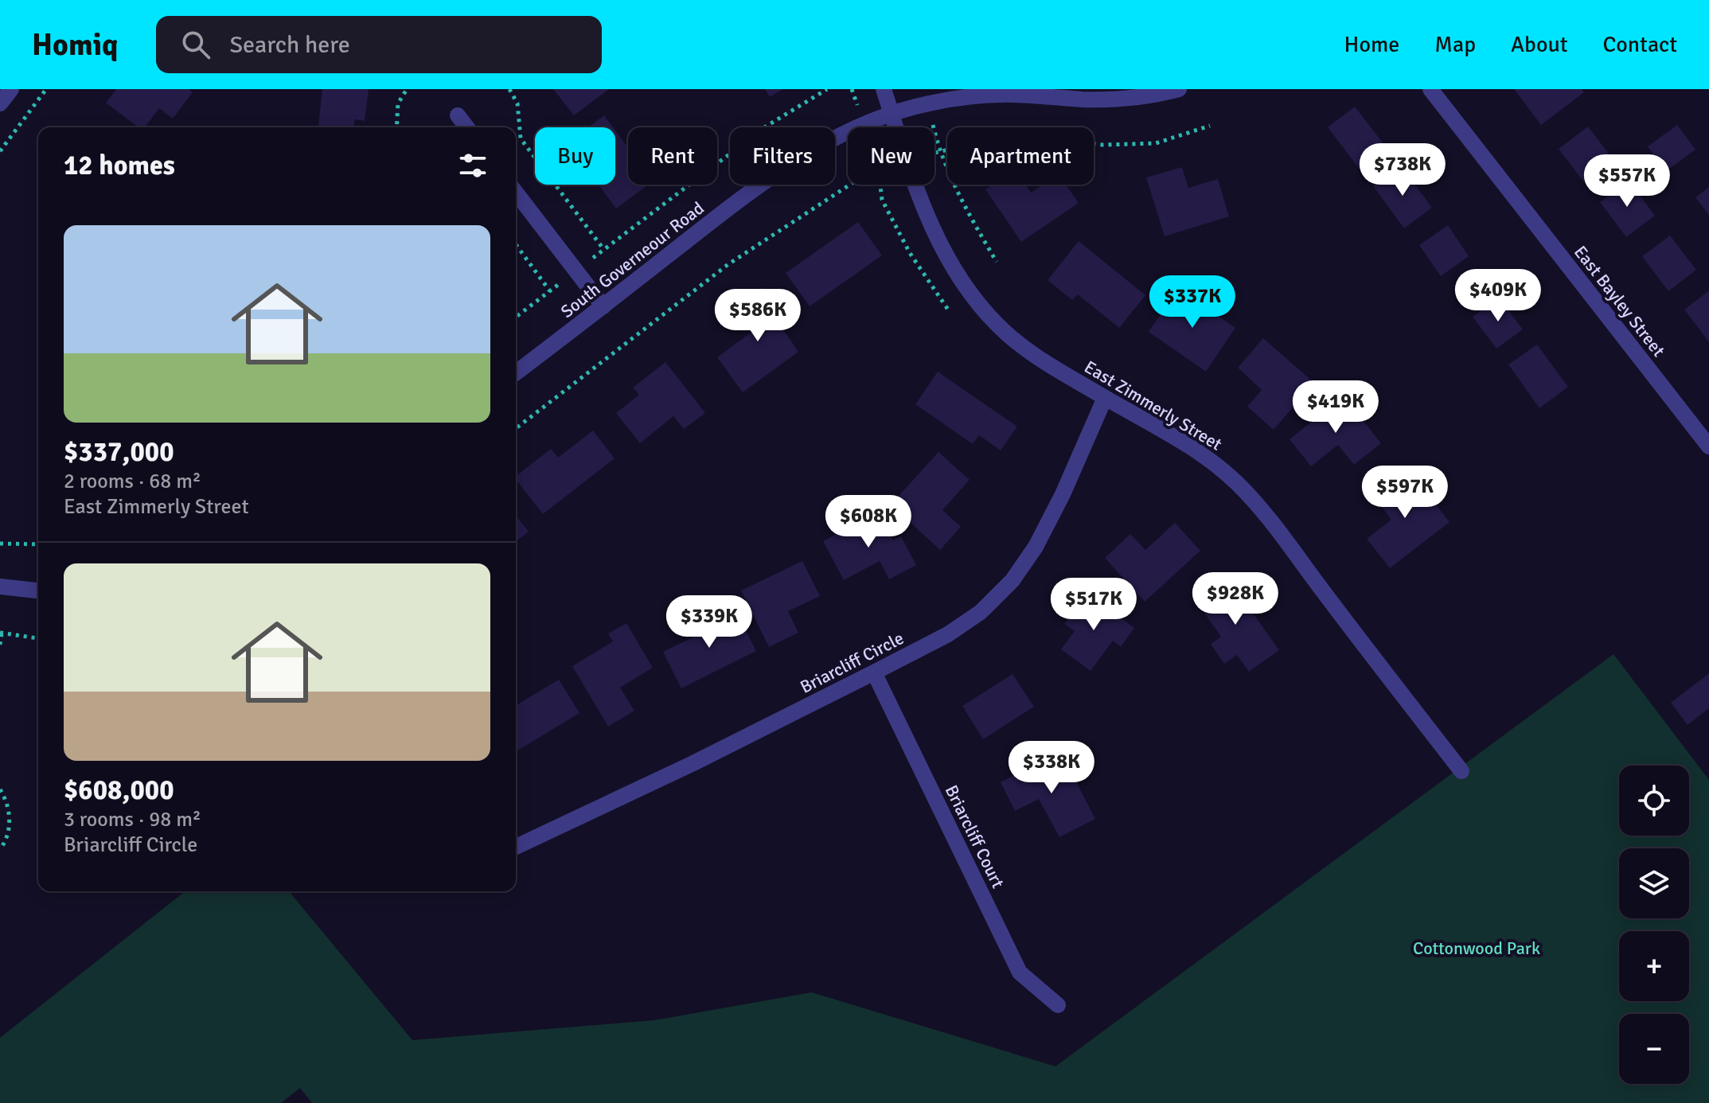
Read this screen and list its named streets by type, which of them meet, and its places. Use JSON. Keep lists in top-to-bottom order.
{
  "streets": {
    "street": [
      "South Governeour Road",
      "East Bayley Street",
      "East Zimmerly Street",
      "Briarcliff Circle",
      "Briarcliff Court"
    ]
  },
  "crossings": [
    ["South Governeour Road", "East Zimmerly Street"],
    ["East Zimmerly Street", "Briarcliff Circle"],
    ["Briarcliff Circle", "Briarcliff Court"]
  ],
  "parks": ["Cottonwood Park"],
  "page": {
    "header": "Homiq",
    "search": "Search here",
    "nav": [
      "Home",
      "Map",
      "About",
      "Contact"
    ],
    "chip": [
      "Buy",
      "Rent",
      "Filters",
      "New",
      "Apartment"
    ],
    "heading": "12 homes",
    "price": [
      "$738K",
      "$557K",
      "$409K",
      "$337K",
      "$586K",
      "$419K",
      "$597K",
      "$608K",
      "$928K",
      "$517K",
      "$339K",
      "$338K"
    ],
    "list": [
      {
        "name": "$337,000",
        "note": "2 rooms · 68 m² · East Zimmerly Street"
      },
      {
        "name": "$608,000",
        "note": "3 rooms · 98 m² · Briarcliff Circle"
      }
    ],
    "map_buttons": ["+", "−"]
  }
}
